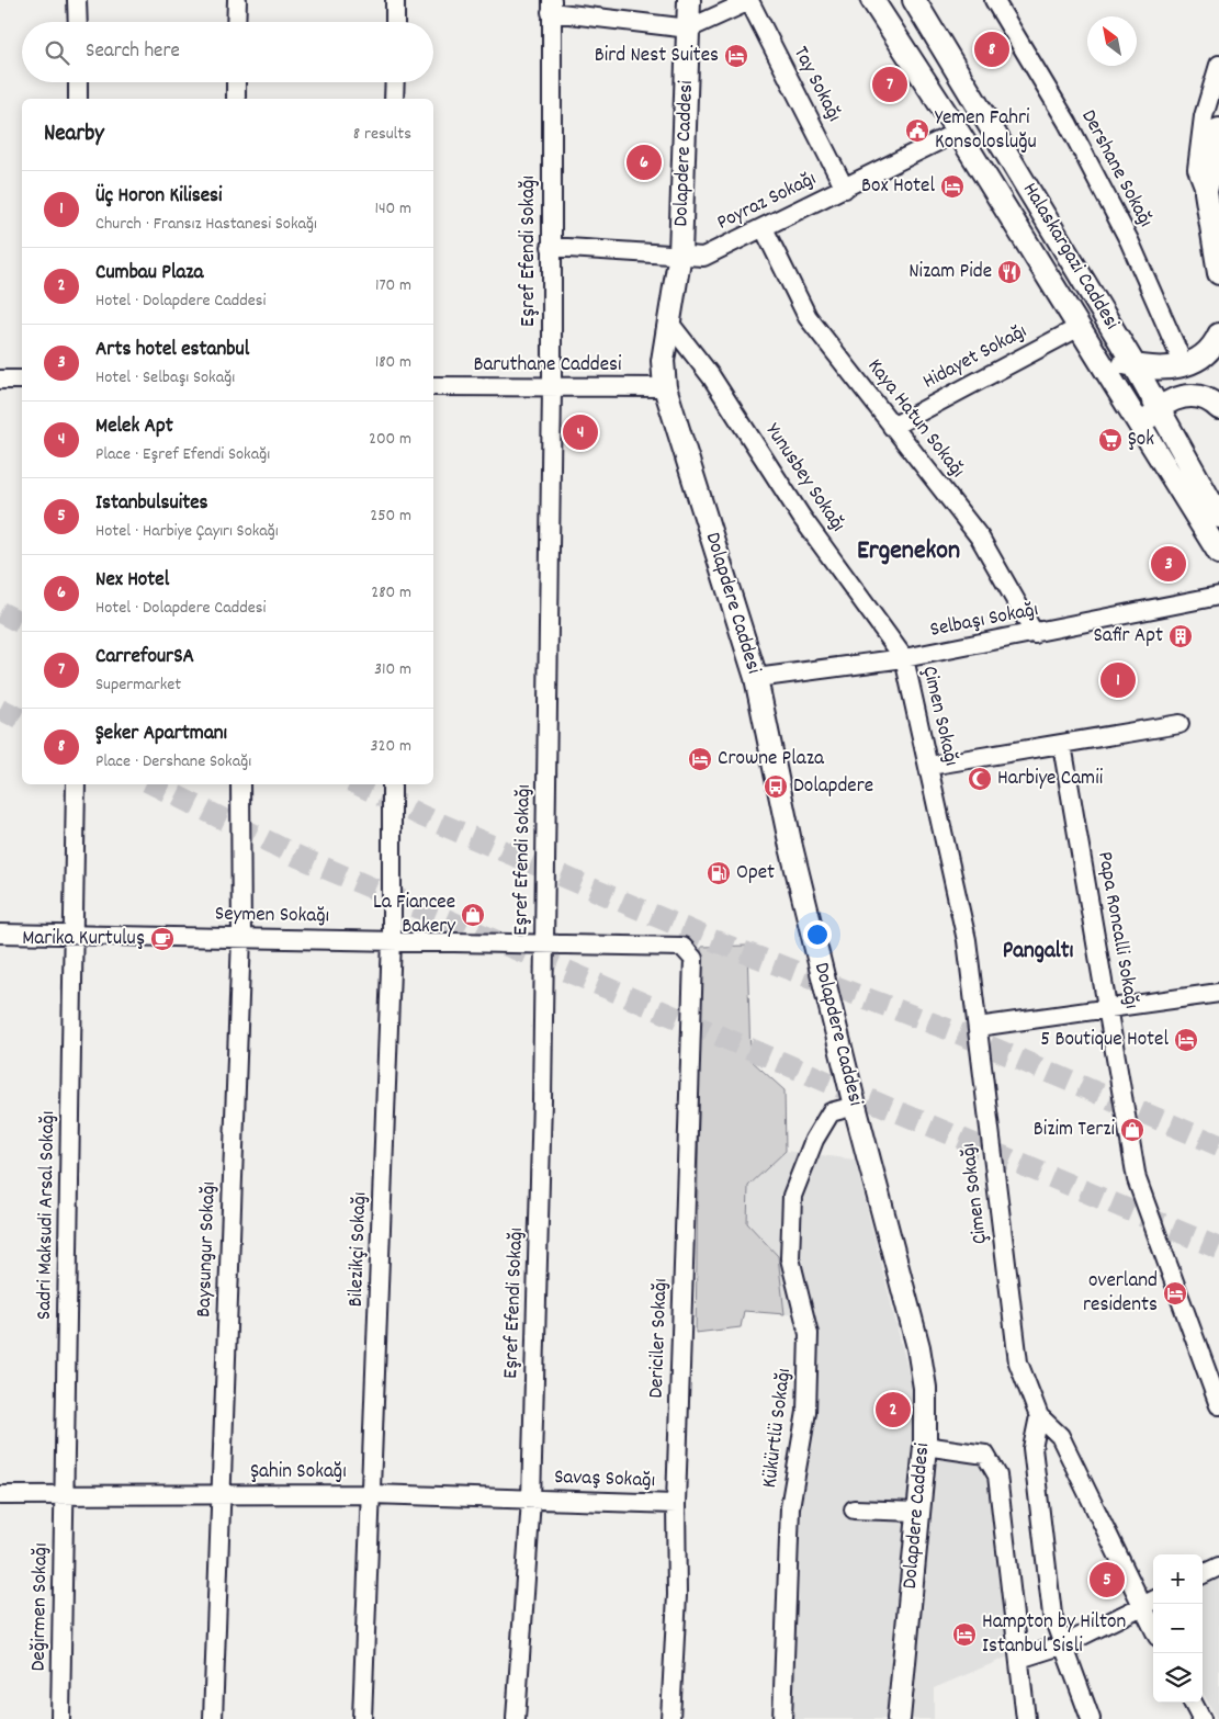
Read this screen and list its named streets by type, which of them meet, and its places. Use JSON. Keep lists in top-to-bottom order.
{
  "streets": {
    "main road": ["Dolapdere Caddesi", "Halaskargazi Caddesi"],
    "street": [
      "Tay Sokağı",
      "Dershane Sokağı",
      "Poyraz Sokağı",
      "Eşref Efendi Sokağı",
      "Hidayet Sokağı",
      "Baruthane Caddesi",
      "Kaya Hatun Sokağı",
      "Yunusbey Sokağı",
      "Selbaşı Sokağı",
      "Çimen Sokağı",
      "Seymen Sokağı",
      "Papa Roncalli Sokağı",
      "Sadri Maksudi Arsal Sokağı",
      "Baysungur Sokağı",
      "Bilezikçi Sokağı",
      "Dericiler Sokağı",
      "Kükürtlü Sokağı",
      "Şahin Sokağı",
      "Savaş Sokağı",
      "Değirmen Sokağı"
    ]
  },
  "crossings": [
    ["Tay Sokağı", "Dolapdere Caddesi"],
    ["Tay Sokağı", "Poyraz Sokağı"],
    ["Dolapdere Caddesi", "Poyraz Sokağı"],
    ["Dolapdere Caddesi", "Baruthane Caddesi"],
    ["Dolapdere Caddesi", "Yunusbey Sokağı"],
    ["Dolapdere Caddesi", "Selbaşı Sokağı"],
    ["Dolapdere Caddesi", "Kükürtlü Sokağı"],
    ["Poyraz Sokağı", "Eşref Efendi Sokağı"],
    ["Poyraz Sokağı", "Halaskargazi Caddesi"],
    ["Poyraz Sokağı", "Kaya Hatun Sokağı"],
    ["Eşref Efendi Sokağı", "Baruthane Caddesi"],
    ["Eşref Efendi Sokağı", "Seymen Sokağı"],
    ["Eşref Efendi Sokağı", "Dericiler Sokağı"],
    ["Eşref Efendi Sokağı", "Şahin Sokağı"],
    ["Eşref Efendi Sokağı", "Savaş Sokağı"],
    ["Halaskargazi Caddesi", "Hidayet Sokağı"],
    ["Hidayet Sokağı", "Kaya Hatun Sokağı"],
    ["Kaya Hatun Sokağı", "Selbaşı Sokağı"],
    ["Yunusbey Sokağı", "Selbaşı Sokağı"],
    ["Yunusbey Sokağı", "Çimen Sokağı"],
    ["Selbaşı Sokağı", "Çimen Sokağı"],
    ["Seymen Sokağı", "Sadri Maksudi Arsal Sokağı"],
    ["Seymen Sokağı", "Baysungur Sokağı"],
    ["Seymen Sokağı", "Bilezikçi Sokağı"],
    ["Seymen Sokağı", "Dericiler Sokağı"],
    ["Sadri Maksudi Arsal Sokağı", "Şahin Sokağı"],
    ["Sadri Maksudi Arsal Sokağı", "Değirmen Sokağı"],
    ["Baysungur Sokağı", "Şahin Sokağı"],
    ["Bilezikçi Sokağı", "Şahin Sokağı"],
    ["Dericiler Sokağı", "Savaş Sokağı"],
    ["Şahin Sokağı", "Savaş Sokağı"],
    ["Şahin Sokağı", "Değirmen Sokağı"]
  ],
  "districts": ["Ergenekon", "Pangaltı"],
  "places": {
    "hotel": [
      "Bird Nest Suites",
      "Box Hotel",
      "Crowne Plaza",
      "5 Boutique Hotel",
      "overland residents",
      "Hampton by Hilton Istanbul Sisli"
    ],
    "public building": ["Yemen Fahri Konsolosluğu"],
    "restaurant": ["Nizam Pide"],
    "supermarket": ["Şok"],
    "building": ["Safir Apt"],
    "mosque": ["Harbiye Camii"],
    "bus stop": ["Dolapdere"],
    "fuel station": ["Opet"],
    "shop": ["La Fiancee Bakery", "Bizim Terzi"],
    "cafe": ["Marika Kurtuluş"]
  },
  "north": "top left",
  "page": {
    "search": "Search here",
    "pins": [
      "8",
      "7",
      "6",
      "4",
      "3",
      "1",
      "2",
      "5"
    ],
    "heading": ["Nearby", "8 results"],
    "list": [
      {
        "mark": "1",
        "name": "Üç Horon Kilisesi",
        "note": "Church · Fransız Hastanesi Sokağı",
        "value": "140 m"
      },
      {
        "mark": "2",
        "name": "Cumbau Plaza",
        "note": "Hotel · Dolapdere Caddesi",
        "value": "170 m"
      },
      {
        "mark": "3",
        "name": "Arts hotel estanbul",
        "note": "Hotel · Selbaşı Sokağı",
        "value": "180 m"
      },
      {
        "mark": "4",
        "name": "Melek Apt",
        "note": "Place · Eşref Efendi Sokağı",
        "value": "200 m"
      },
      {
        "mark": "5",
        "name": "Istanbulsuites",
        "note": "Hotel · Harbiye Çayırı Sokağı",
        "value": "250 m"
      },
      {
        "mark": "6",
        "name": "Nex Hotel",
        "note": "Hotel · Dolapdere Caddesi",
        "value": "280 m"
      },
      {
        "mark": "7",
        "name": "CarrefourSA",
        "note": "Supermarket",
        "value": "310 m"
      },
      {
        "mark": "8",
        "name": "Şeker Apartmanı",
        "note": "Place · Dershane Sokağı",
        "value": "320 m"
      }
    ],
    "map_buttons": ["+", "−"]
  }
}
